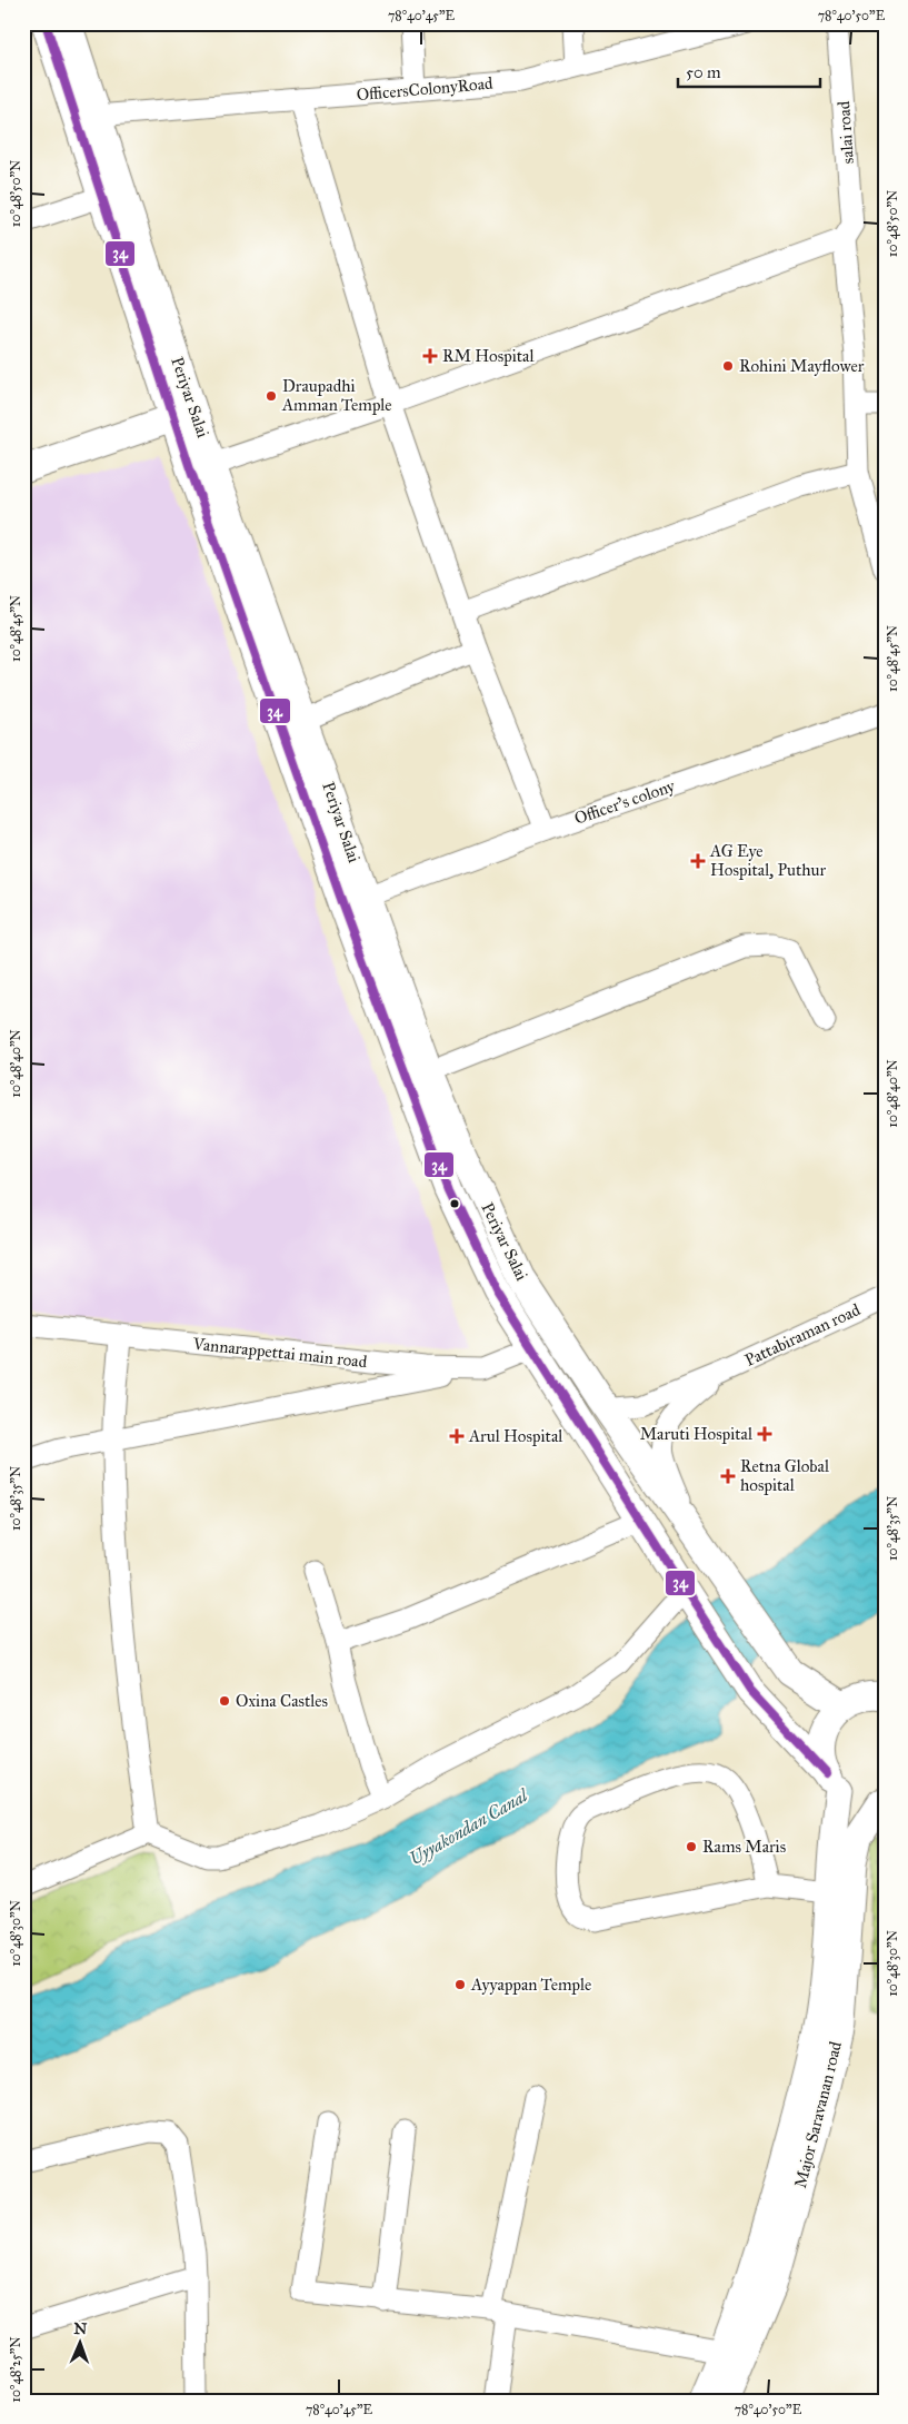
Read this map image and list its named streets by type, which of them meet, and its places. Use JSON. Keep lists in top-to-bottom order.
{
  "streets": {
    "main road": ["Periyar Salai", "Major Saravanan road"],
    "street": [
      "OfficersColonyRoad",
      "salai road",
      "Officer's colony",
      "Pattabiraman road",
      "Vannarappettai main road"
    ]
  },
  "crossings": [
    ["OfficersColonyRoad", "Periyar Salai"],
    ["Periyar Salai", "Officer's colony"],
    ["Periyar Salai", "Vannarappettai main road"],
    ["Periyar Salai", "Major Saravanan road"]
  ],
  "water": ["Uyyakondan Canal"],
  "places": {
    "health": [
      "RM Hospital",
      "AG Eye Hospital, Puthur",
      "Maruti Hospital",
      "Arul Hospital",
      "Retna Global hospital"
    ],
    "other": [
      "Rohini Mayflower",
      "Draupadhi Amman Temple",
      "Oxina Castles",
      "Rams Maris",
      "Ayyappan Temple"
    ]
  },
  "lines": ["transit line 34"],
  "scale_bar": "50 m",
  "north": "top",
  "coordinates": [
    "78°40'45\"E",
    "78°40'50\"E",
    "10°48'50\"N",
    "10°48'45\"N",
    "10°48'40\"N",
    "10°48'35\"N",
    "10°48'30\"N",
    "10°48'25\"N"
  ]
}
